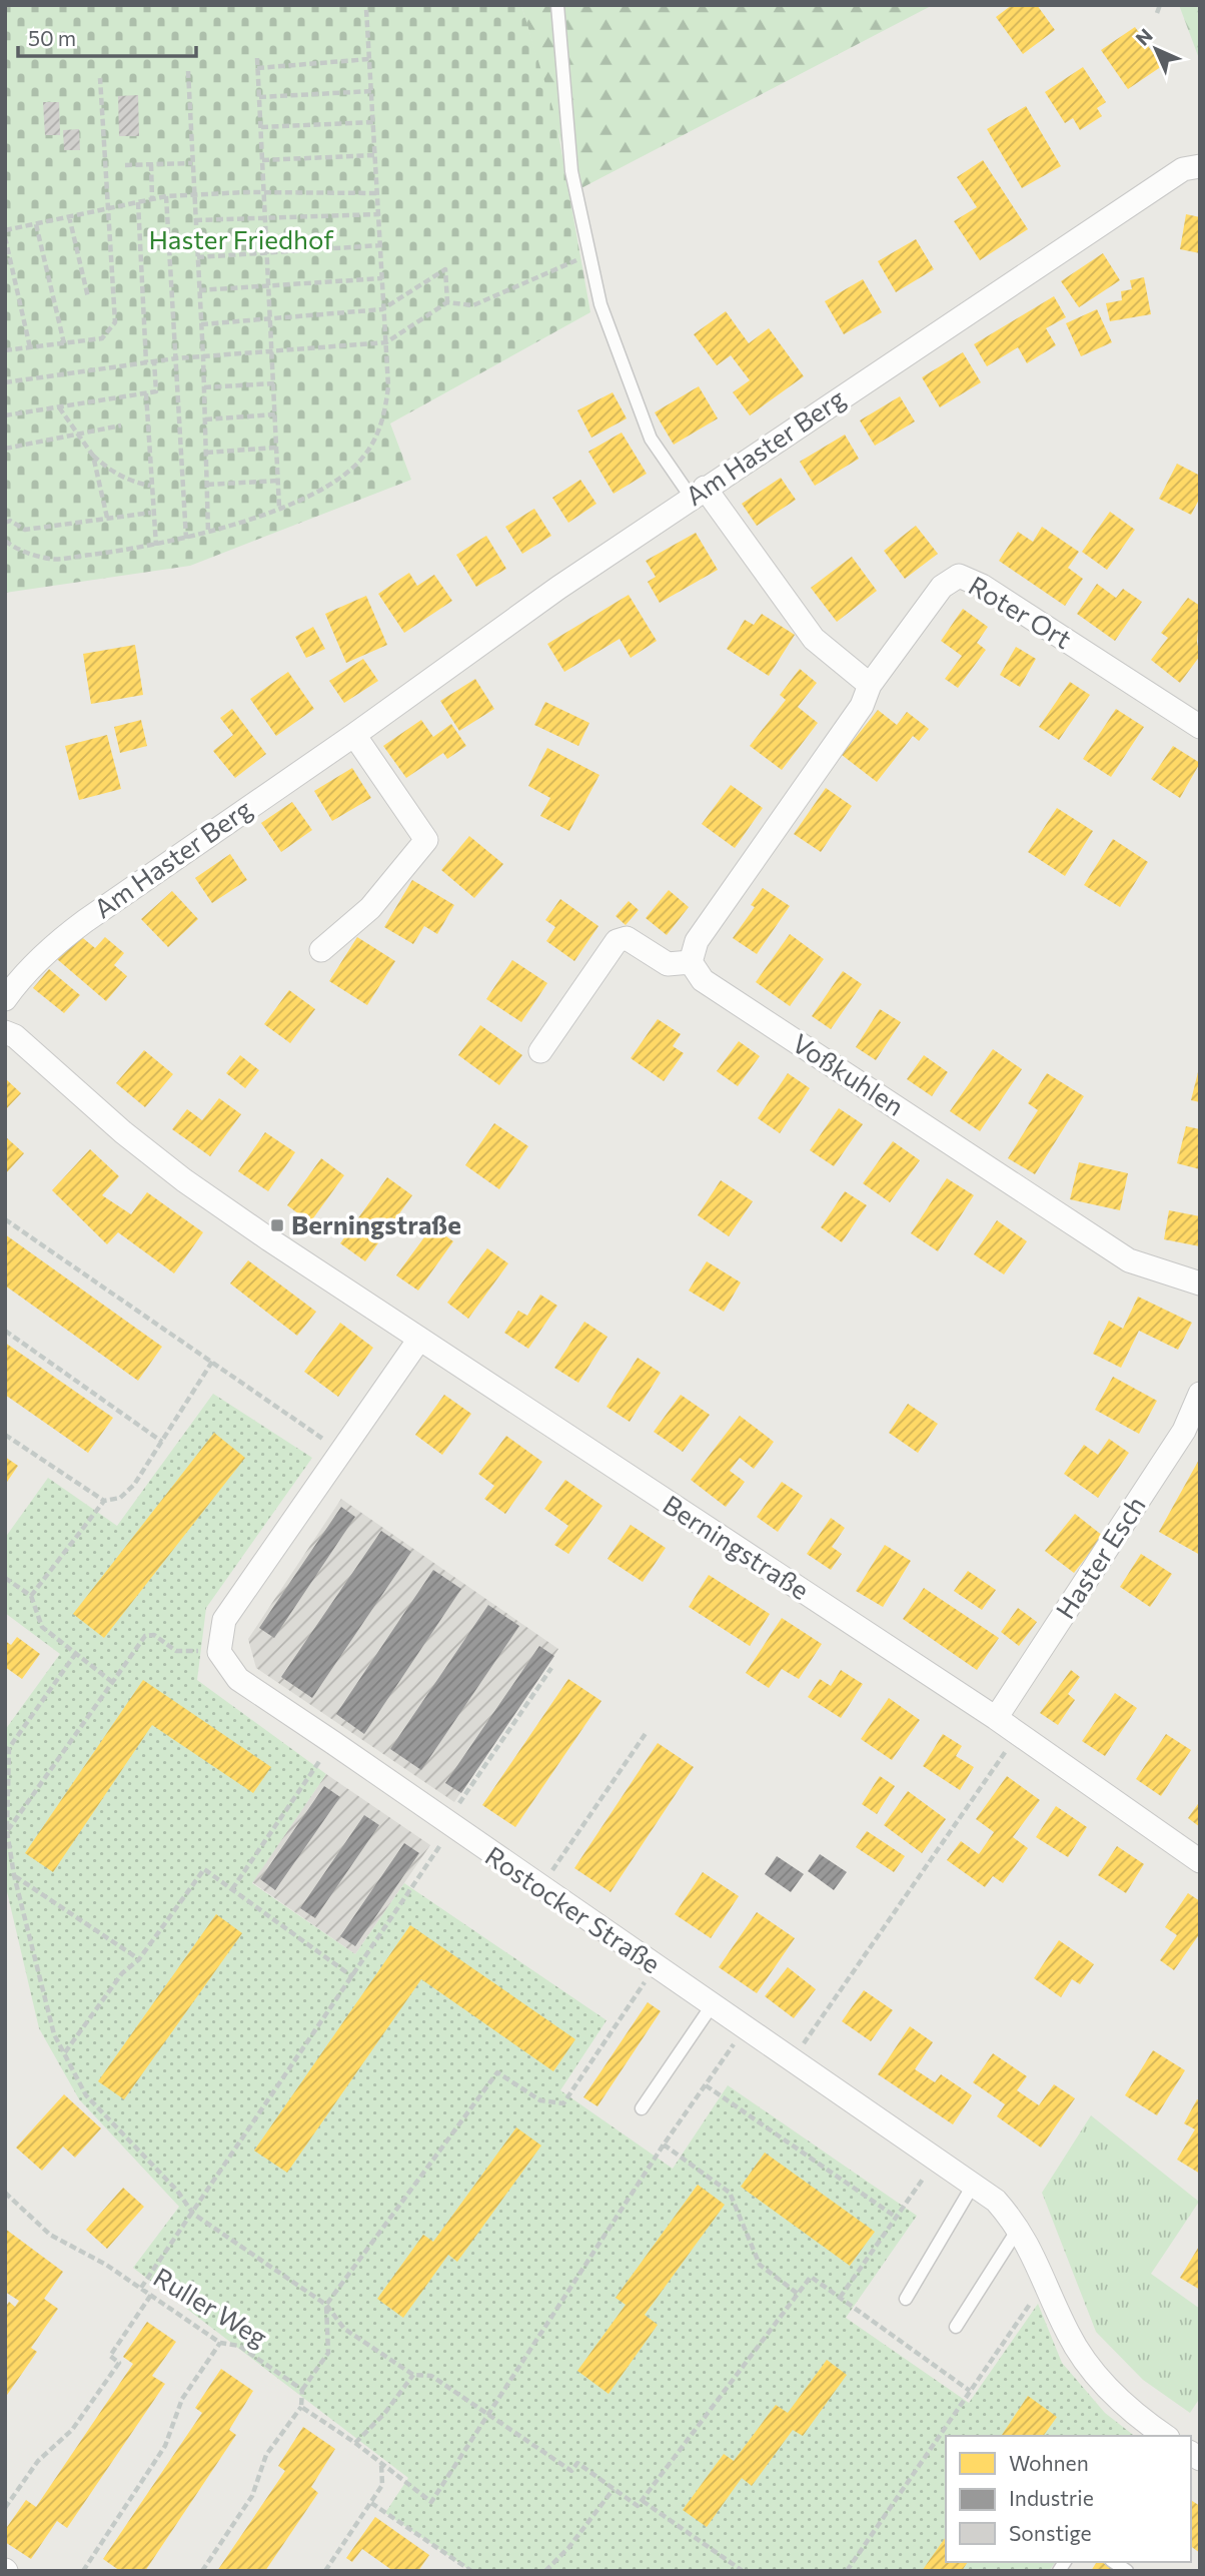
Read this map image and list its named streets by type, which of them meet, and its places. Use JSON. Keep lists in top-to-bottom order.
{
  "streets": {
    "street": [
      "Am Haster Berg",
      "Roter Ort",
      "Voßkuhlen",
      "Berningstraße",
      "Haster Esch",
      "Rostocker Straße"
    ],
    "path": ["Ruller Weg"]
  },
  "crossings": [
    ["Roter Ort", "Voßkuhlen"],
    ["Berningstraße", "Haster Esch"]
  ],
  "parks": ["Haster Friedhof"],
  "places": {
    "transit": ["Berningstraße"]
  },
  "legend": ["Wohnen", "Industrie", "Sonstige"],
  "scale_bar": "50 m",
  "north": "top left"
}
